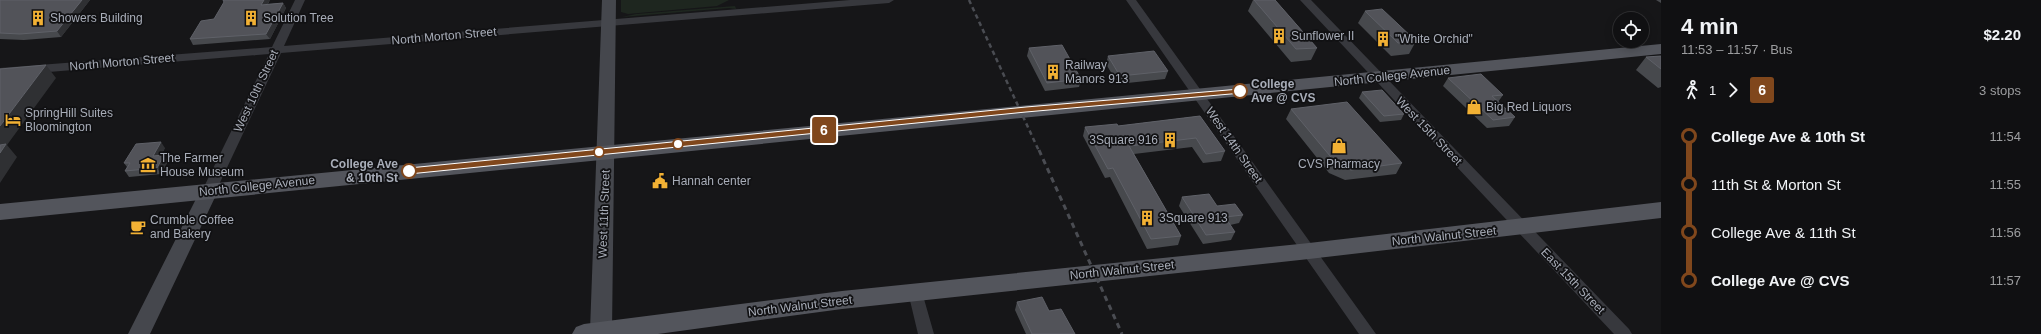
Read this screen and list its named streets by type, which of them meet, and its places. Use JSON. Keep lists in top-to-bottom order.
{
  "streets": {
    "main road": ["North College Avenue", "North Walnut Street"],
    "street": [
      "North Morton Street",
      "West 10th Street",
      "West 15th Street",
      "West 14th Street",
      "West 11th Street",
      "East 15th Street"
    ]
  },
  "crossings": [
    ["North Morton Street", "West 10th Street"],
    ["North Morton Street", "West 11th Street"],
    ["North College Avenue", "West 10th Street"],
    ["North College Avenue", "West 15th Street"],
    ["North College Avenue", "West 14th Street"],
    ["North College Avenue", "West 11th Street"],
    ["West 15th Street", "North Walnut Street"],
    ["West 15th Street", "East 15th Street"],
    ["West 14th Street", "North Walnut Street"],
    ["West 11th Street", "North Walnut Street"],
    ["North Walnut Street", "East 15th Street"]
  ],
  "places": {
    "building": [
      "Showers Building",
      "Solution Tree",
      "Sunflower II",
      "\"White Orchid\"",
      "Railway Manors 913",
      "3Square 916",
      "3Square 913"
    ],
    "other": ["College Ave @ CVS", "College Ave & 10th St"],
    "shop": ["Big Red Liquors", "CVS Pharmacy"],
    "hotel": ["SpringHill Suites Bloomington"],
    "museum": ["The Farmer House Museum"],
    "public building": ["Hannah center"],
    "cafe": ["Crumble Coffee and Bakery"]
  },
  "lines": ["bus line 6"],
  "page": {
    "on_map": "6",
    "heading": ["4 min", "11:53 – 11:57 · Bus", "$2.20"],
    "legs": ["1", "6", "3 stops"],
    "list": [
      {
        "name": "College Ave & 10th St",
        "value": "11:54"
      },
      {
        "name": "11th St & Morton St",
        "value": "11:55"
      },
      {
        "name": "College Ave & 11th St",
        "value": "11:56"
      },
      {
        "name": "College Ave @ CVS",
        "value": "11:57"
      }
    ]
  }
}
